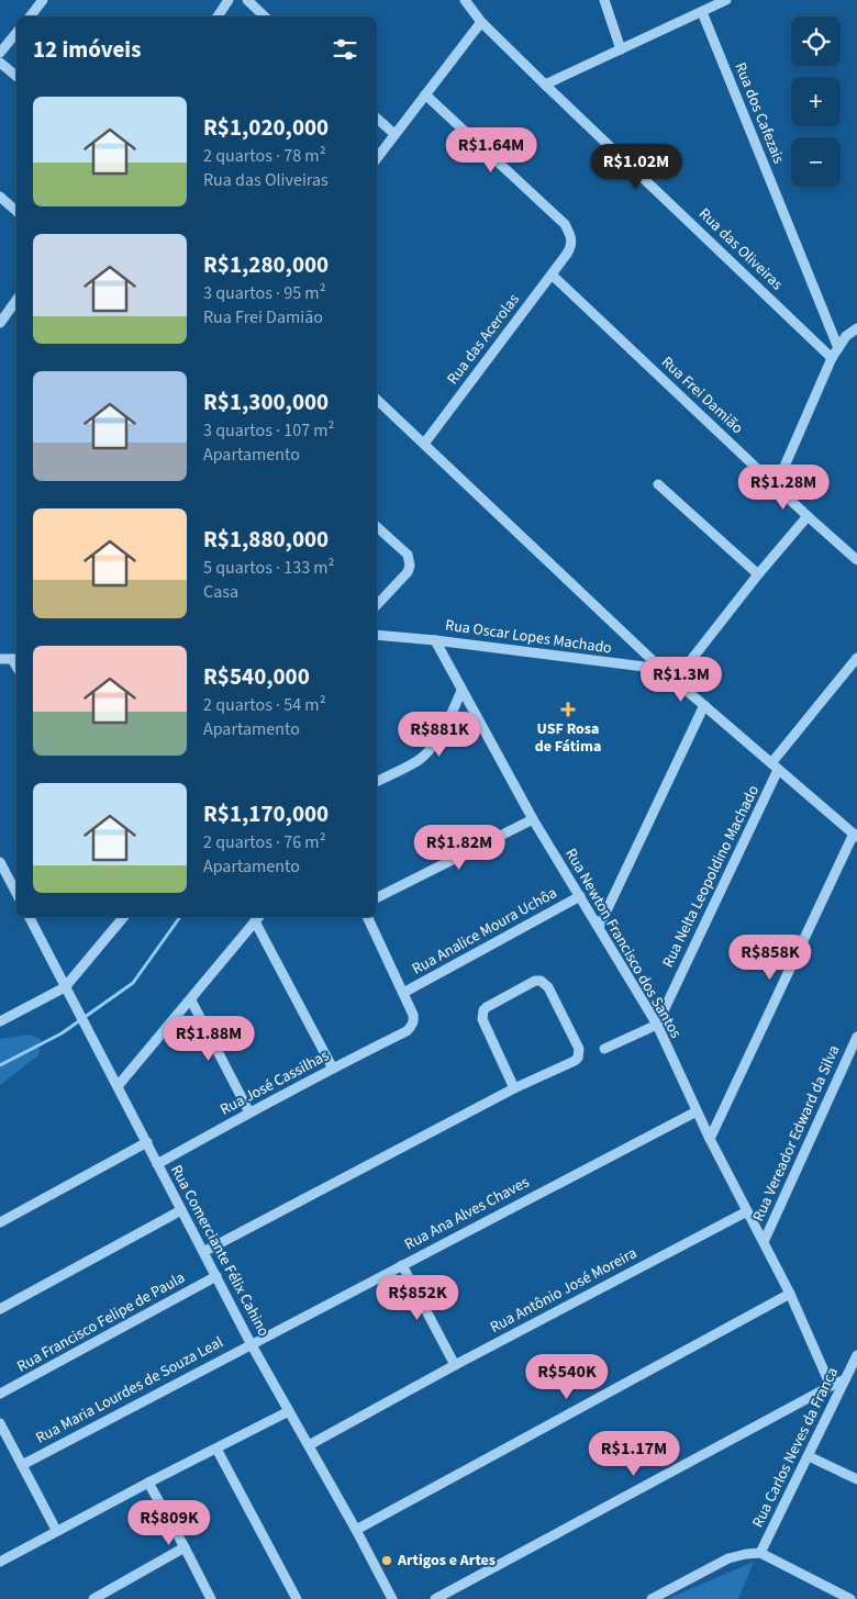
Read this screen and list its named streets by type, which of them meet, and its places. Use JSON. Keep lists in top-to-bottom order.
{
  "streets": {
    "street": [
      "Rua dos Cafezais",
      "Rua das Oliveiras",
      "Rua das Acerolas",
      "Rua Frei Damião",
      "Rua Oscar Lopes Machado",
      "Rua Nelta Leopoldino Machado",
      "Rua Analice Moura Uchôa",
      "Rua Newton Francisco dos Santos",
      "Rua José Cassilhas",
      "Rua Vereador Edward da Silva",
      "Rua Ana Alves Chaves",
      "Rua Comerciante Félix Cahino",
      "Rua Antônio José Moreira",
      "Rua Francisco Felipe de Paula",
      "Rua Maria Lourdes de Souza Leal",
      "Rua Carlos Neves da Franca"
    ]
  },
  "crossings": [
    ["Rua das Acerolas", "Rua Frei Damião"],
    ["Rua Oscar Lopes Machado", "Rua Newton Francisco dos Santos"],
    ["Rua Nelta Leopoldino Machado", "Rua Newton Francisco dos Santos"],
    ["Rua Analice Moura Uchôa", "Rua Newton Francisco dos Santos"],
    ["Rua Analice Moura Uchôa", "Rua José Cassilhas"],
    ["Rua Newton Francisco dos Santos", "Rua Vereador Edward da Silva"],
    ["Rua Newton Francisco dos Santos", "Rua Ana Alves Chaves"],
    ["Rua Newton Francisco dos Santos", "Rua Antônio José Moreira"],
    ["Rua José Cassilhas", "Rua Comerciante Félix Cahino"],
    ["Rua Ana Alves Chaves", "Rua Comerciante Félix Cahino"],
    ["Rua Ana Alves Chaves", "Rua Maria Lourdes de Souza Leal"],
    ["Rua Comerciante Félix Cahino", "Rua Antônio José Moreira"],
    ["Rua Comerciante Félix Cahino", "Rua Francisco Felipe de Paula"],
    ["Rua Comerciante Félix Cahino", "Rua Maria Lourdes de Souza Leal"]
  ],
  "places": {
    "health": ["USF Rosa de Fátima"],
    "other": ["Artigos e Artes"]
  },
  "page": {
    "map_buttons": ["+", "−"],
    "heading": "12 imóveis",
    "list": [
      {
        "name": "R$1,020,000",
        "note": "2 quartos · 78 m² · Rua das Oliveiras"
      },
      {
        "name": "R$1,280,000",
        "note": "3 quartos · 95 m² · Rua Frei Damião"
      },
      {
        "name": "R$1,300,000",
        "note": "3 quartos · 107 m² · Apartamento"
      },
      {
        "name": "R$1,880,000",
        "note": "5 quartos · 133 m² · Casa"
      },
      {
        "name": "R$540,000",
        "note": "2 quartos · 54 m² · Apartamento"
      },
      {
        "name": "R$1,170,000",
        "note": "2 quartos · 76 m² · Apartamento"
      }
    ],
    "price": [
      "R$1.64M",
      "R$1.02M",
      "R$1.28M",
      "R$1.3M",
      "R$881K",
      "R$1.82M",
      "R$858K",
      "R$1.88M",
      "R$852K",
      "R$540K",
      "R$1.17M",
      "R$809K"
    ]
  }
}
